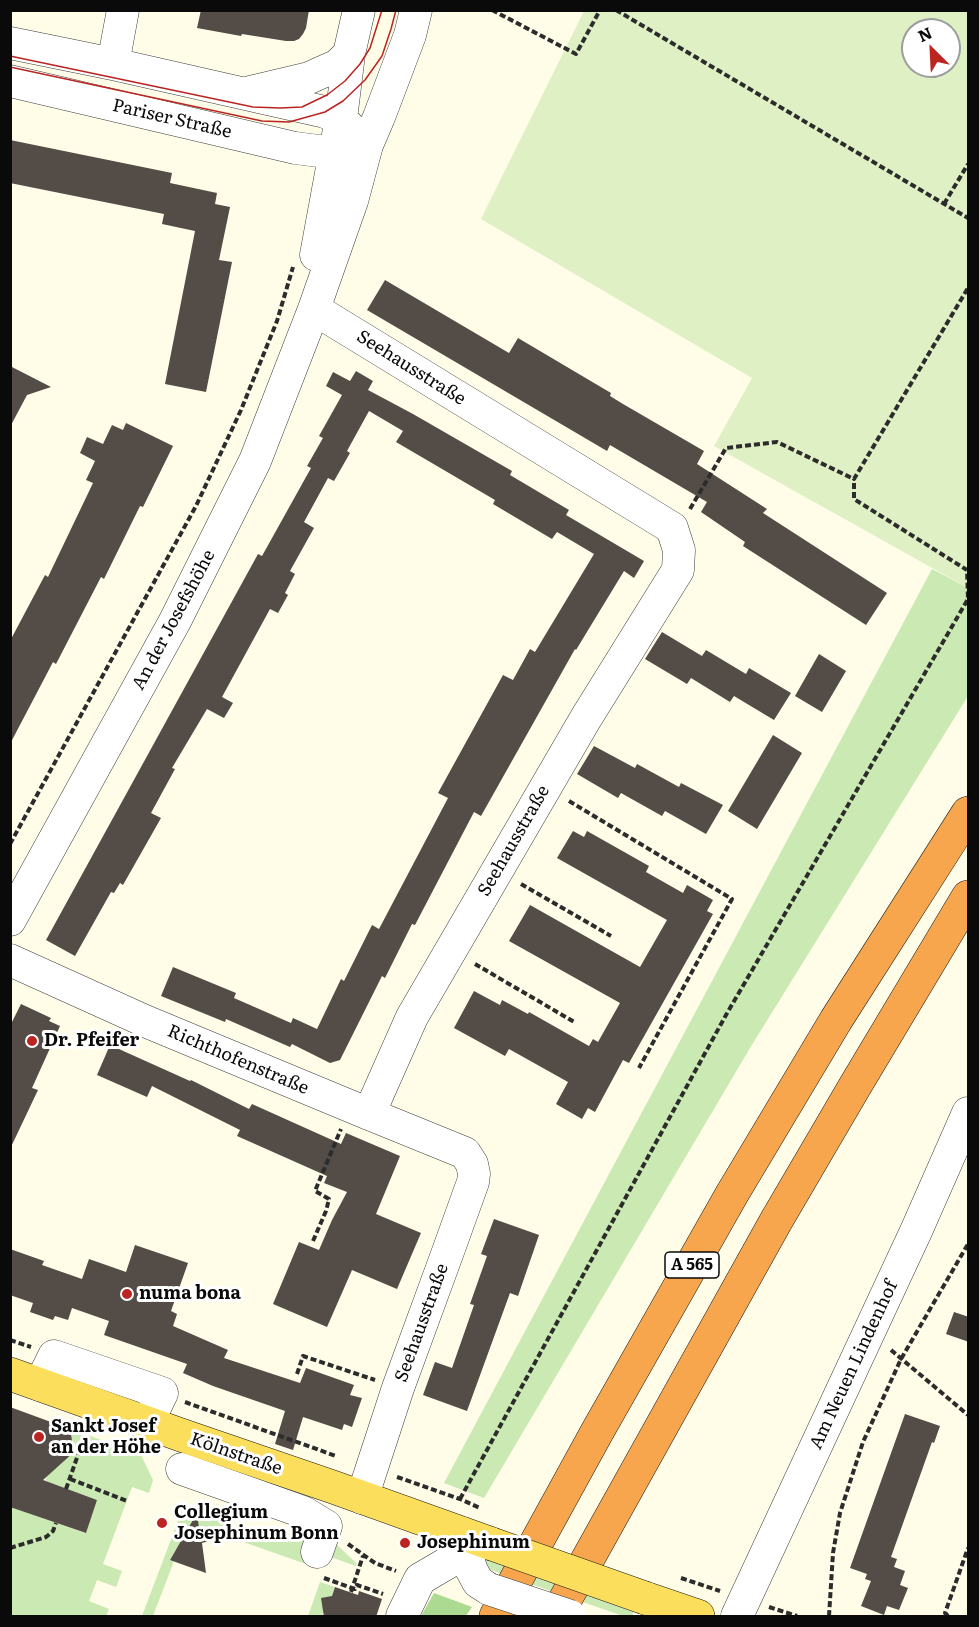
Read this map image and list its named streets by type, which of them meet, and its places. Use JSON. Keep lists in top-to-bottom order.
{
  "streets": {
    "highway": ["A 565"],
    "main road": ["Kölnstraße"],
    "street": [
      "Pariser Straße",
      "Seehausstraße",
      "An der Josefshöhe",
      "Richthofenstraße",
      "Am Neuen Lindenhof"
    ]
  },
  "crossings": [
    ["Pariser Straße", "An der Josefshöhe"],
    ["Seehausstraße", "An der Josefshöhe"],
    ["Seehausstraße", "Richthofenstraße"],
    ["Seehausstraße", "Kölnstraße"]
  ],
  "places": [
    "Dr. Pfeifer",
    "numa bona",
    "Sankt Josef an der Höhe",
    "Collegium Josephinum Bonn",
    "Josephinum"
  ],
  "north": "top left"
}
